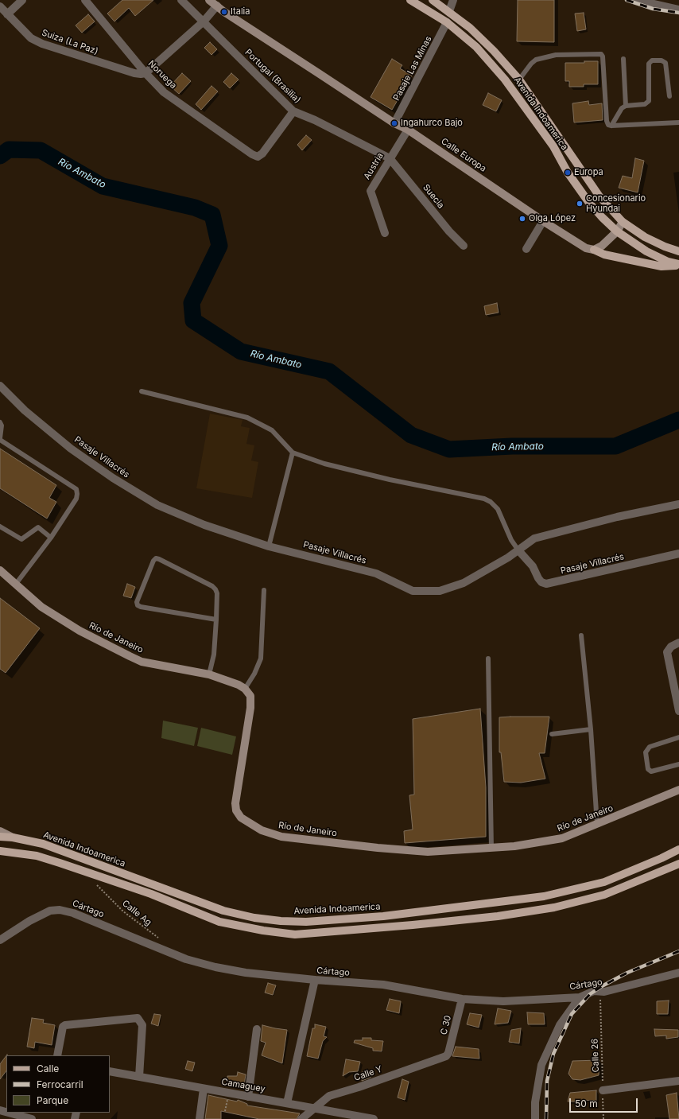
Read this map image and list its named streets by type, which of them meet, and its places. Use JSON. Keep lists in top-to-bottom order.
{
  "streets": {
    "main road": ["Avenida Indoamerica"],
    "street": [
      "Suiza (La Paz)",
      "Pasaje Las Minas",
      "Noruega",
      "Portugal (Brasilia)",
      "Calle Europa",
      "Austria",
      "Suecia",
      "Pasaje Villacrés",
      "Río de Janeiro",
      "Cártago",
      "C 30",
      "Calle Y",
      "Camaguey"
    ],
    "path": ["Calle Ag", "Calle 26"]
  },
  "crossings": [
    ["Suiza (La Paz)", "Noruega"],
    ["Pasaje Las Minas", "Avenida Indoamerica"],
    ["Pasaje Las Minas", "Calle Europa"],
    ["Noruega", "Portugal (Brasilia)"],
    ["Portugal (Brasilia)", "Austria"],
    ["Portugal (Brasilia)", "Suecia"],
    ["Calle Europa", "Austria"],
    ["Austria", "Suecia"],
    ["Cártago", "C 30"],
    ["Cártago", "Calle 26"],
    ["C 30", "Calle Y"],
    ["Calle Y", "Camaguey"]
  ],
  "water": ["Río Ambato"],
  "places": [
    "Italia",
    "Ingahurco Bajo",
    "Europa",
    "Concesionario Hyundai",
    "Olga López"
  ],
  "legend": ["Calle", "Ferrocarril", "Parque"],
  "scale_bar": "50 m"
}
